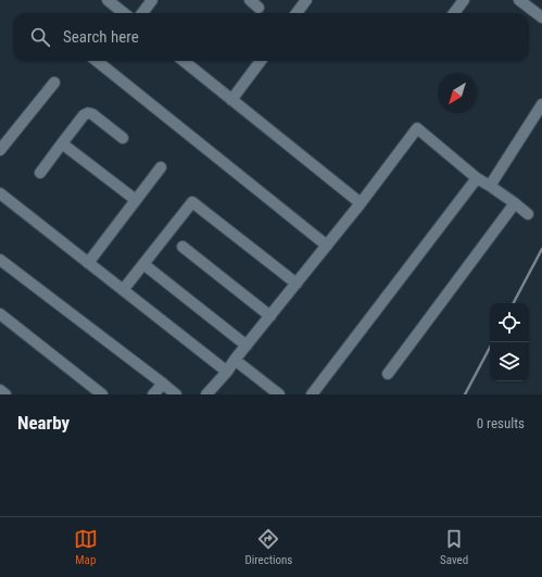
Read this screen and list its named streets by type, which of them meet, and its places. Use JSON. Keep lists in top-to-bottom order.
{
  "north": "bottom left",
  "page": {
    "search": "Search here",
    "heading": ["Nearby", "0 results"],
    "nav": ["Map", "Directions", "Saved"]
  }
}
